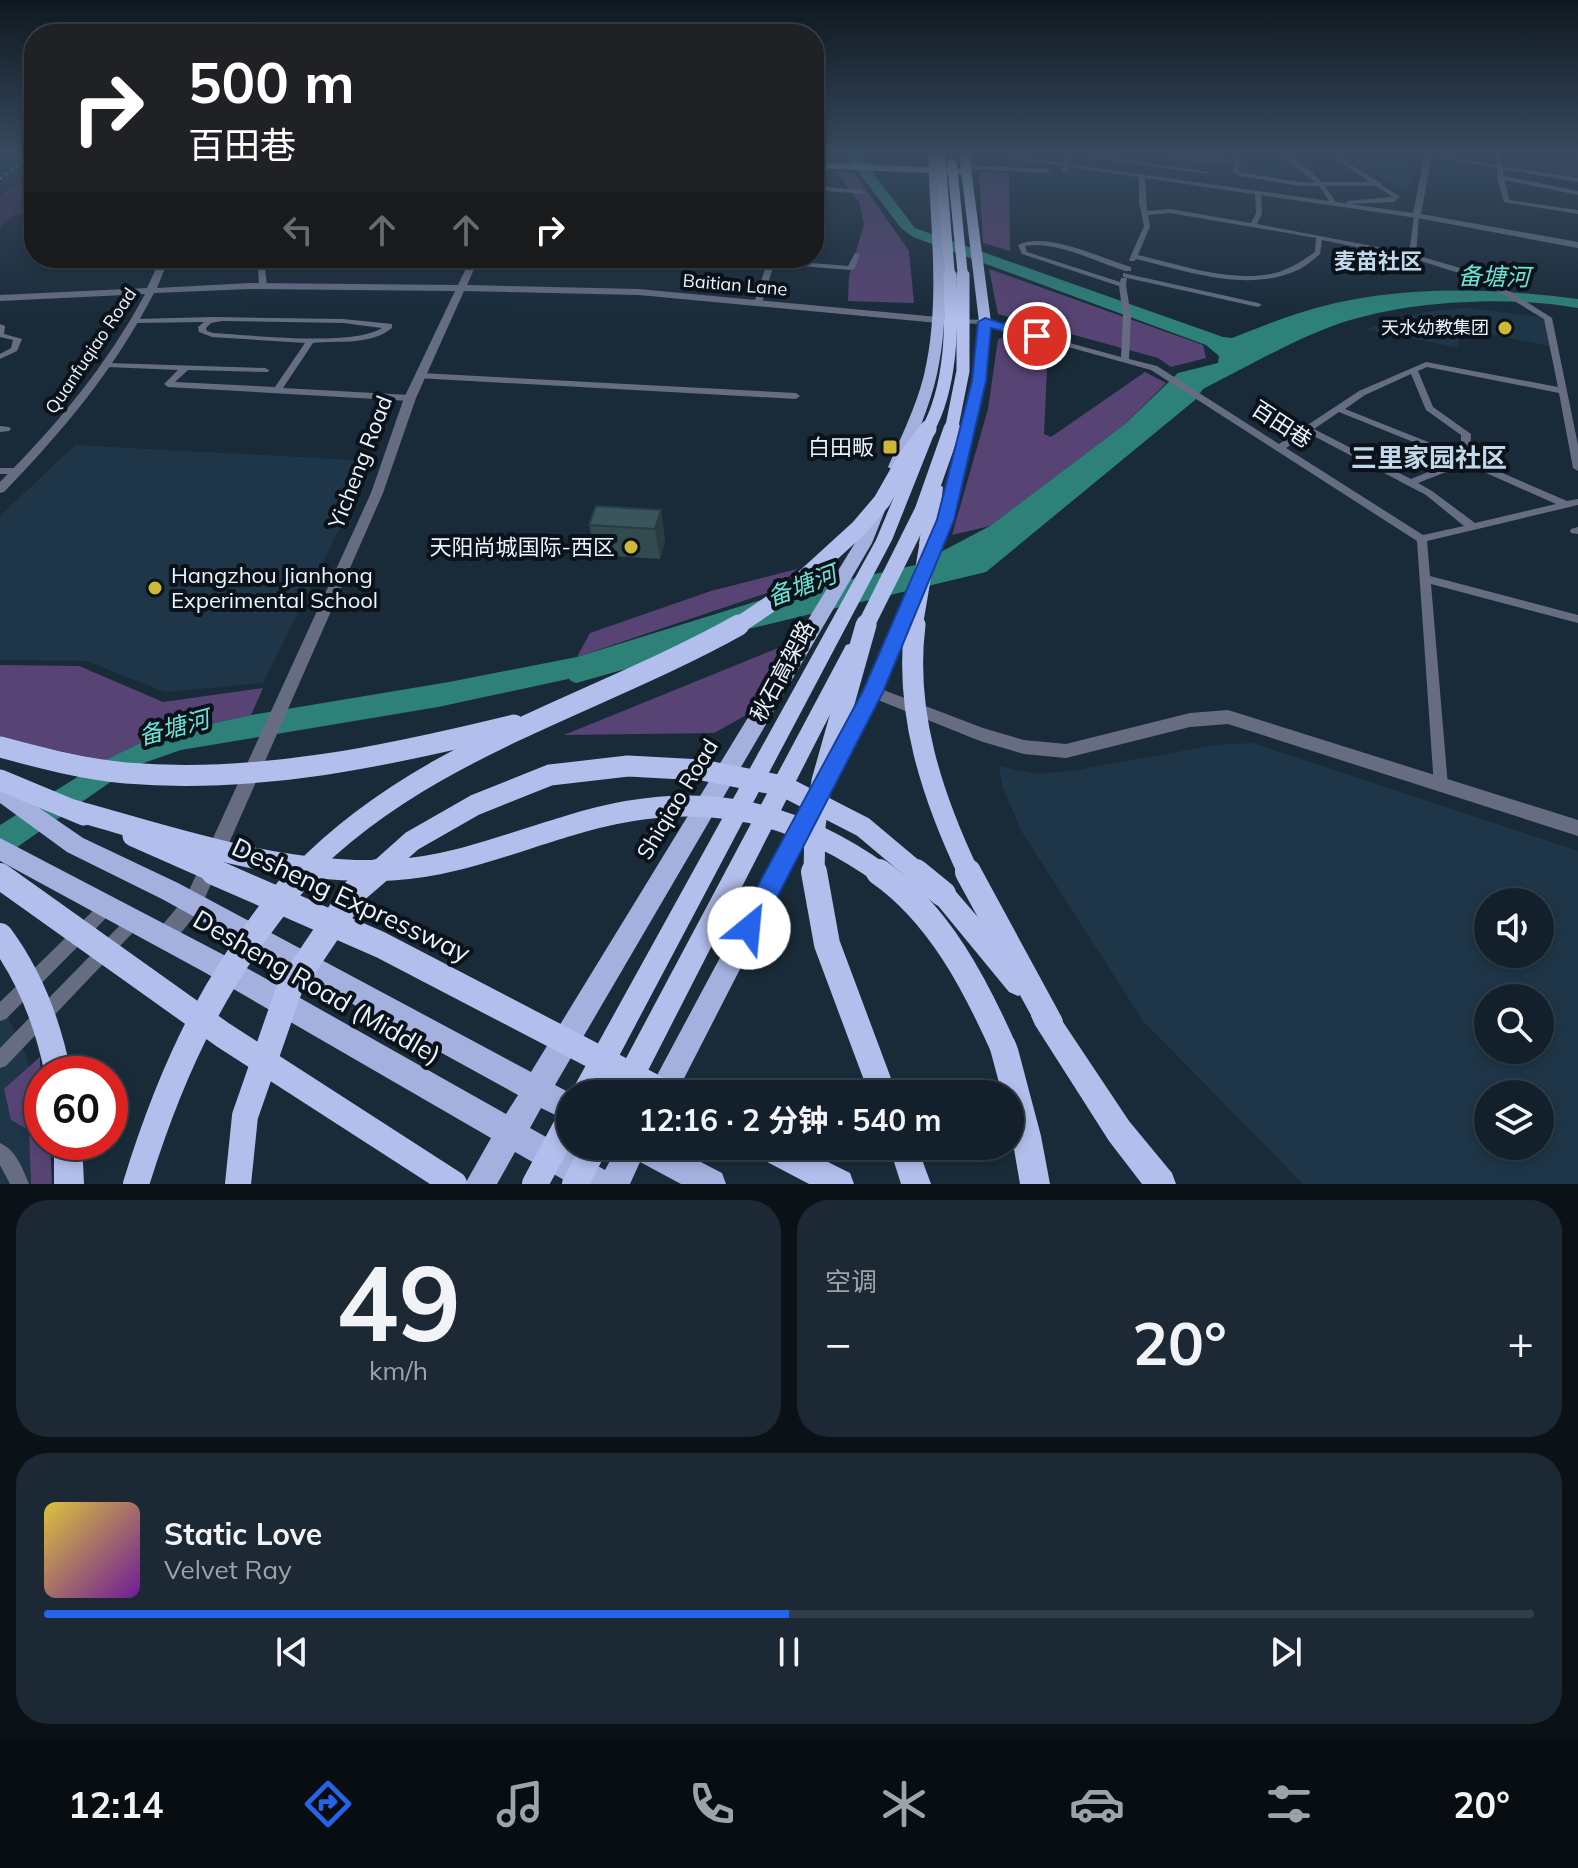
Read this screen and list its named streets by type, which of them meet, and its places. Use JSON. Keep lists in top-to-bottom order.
{
  "streets": {
    "highway": ["秋石高架路", "Desheng Expressway"],
    "main road": ["Shiqiao Road", "Desheng Road (Middle)"],
    "street": [
      "Baitian Lane",
      "Quanfuqiao Road",
      "百田巷",
      "Yicheng Road"
    ]
  },
  "crossings": [
    ["Baitian Lane", "Quanfuqiao Road"],
    ["Baitian Lane", "Yicheng Road"],
    ["Baitian Lane", "Shiqiao Road"],
    ["Yicheng Road", "Desheng Road (Middle)"],
    ["Shiqiao Road", "Desheng Road (Middle)"]
  ],
  "districts": ["麦苗社区", "三里家园社区"],
  "water": ["备塘河"],
  "places": {
    "other": ["天水幼教集团", "天阳尚城国际-西区", "Hangzhou Jianhong Experimental School"],
    "transit": ["白田畈"]
  },
  "page": {
    "turn": ["500 m", "百田巷"],
    "limit": "60",
    "trip": "12:16 · 2 分钟 · 540 m",
    "tile": [
      ["49", "km/h"],
      "空调"
    ],
    "heat": ["−", "20°", "+"],
    "song": ["Static Love", "Velvet Ray"],
    "tabs": ["12:14", "20°"]
  }
}
